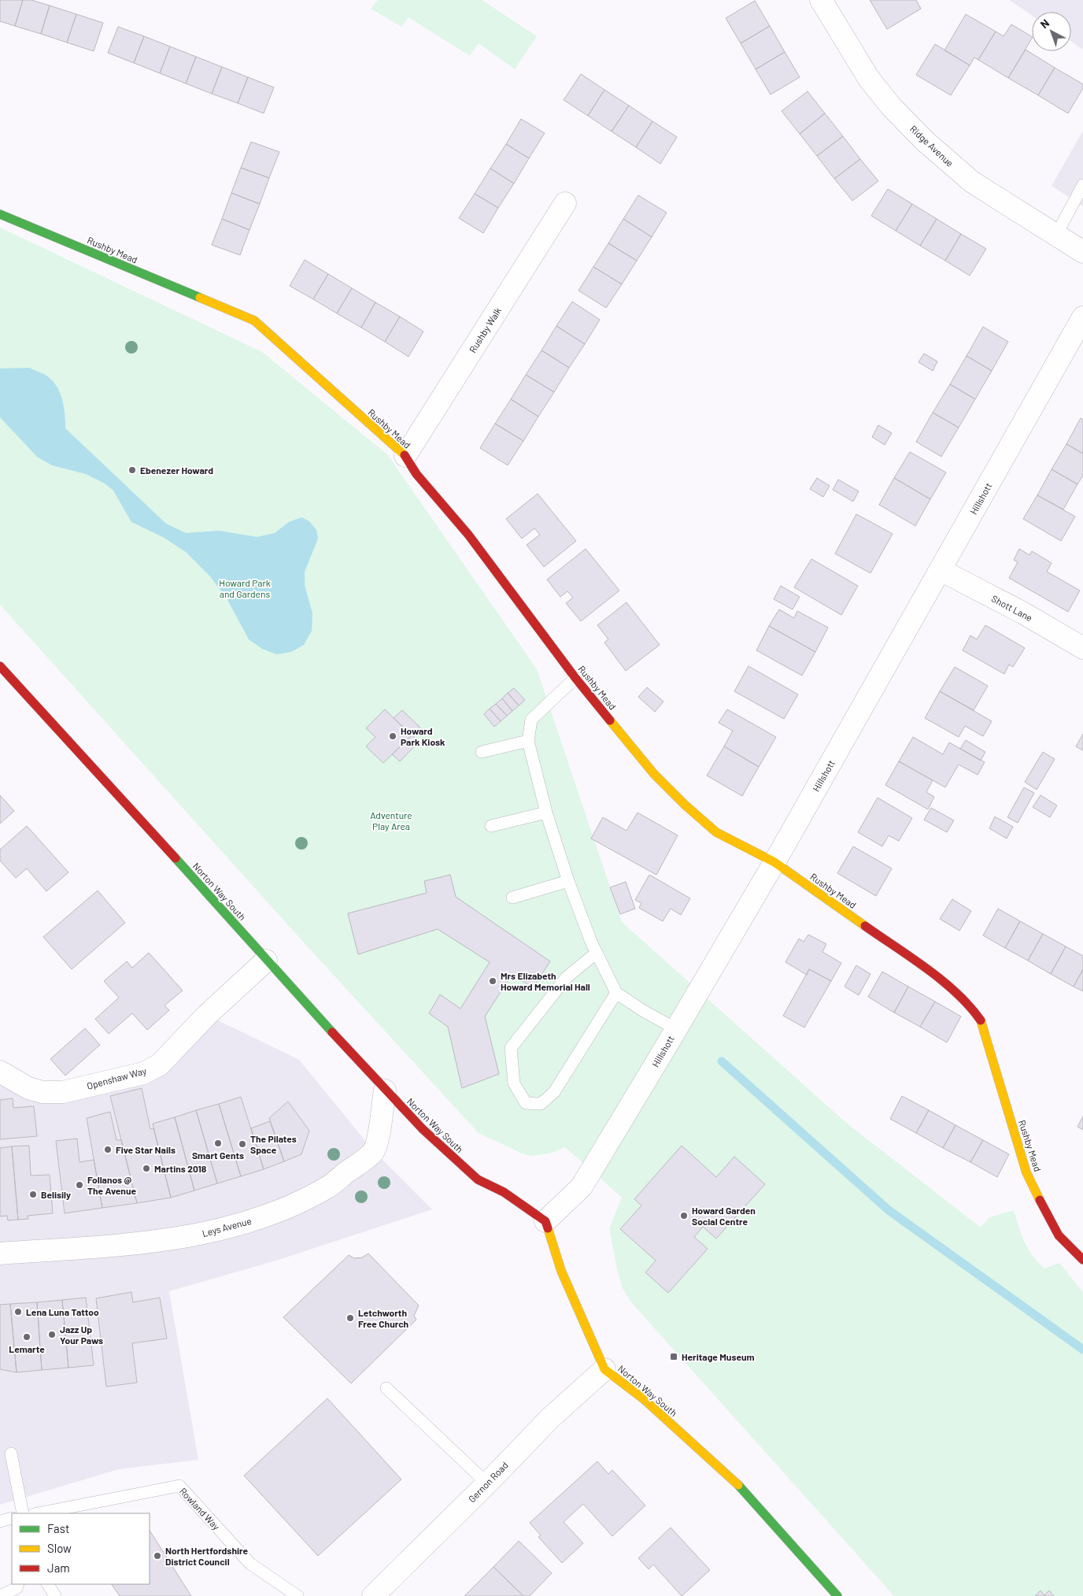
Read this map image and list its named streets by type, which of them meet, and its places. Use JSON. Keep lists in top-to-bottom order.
{
  "streets": {
    "street": [
      "Ridge Avenue",
      "Rushby Mead",
      "Rushby Walk",
      "Hillshott",
      "Shott Lane",
      "Norton Way South",
      "Openshaw Way",
      "Leys Avenue",
      "Gernon Road"
    ],
    "lane": ["Rowland Way"]
  },
  "crossings": [
    ["Rushby Mead", "Rushby Walk"],
    ["Rushby Mead", "Hillshott"],
    ["Hillshott", "Shott Lane"],
    ["Hillshott", "Norton Way South"],
    ["Norton Way South", "Openshaw Way"],
    ["Norton Way South", "Leys Avenue"],
    ["Norton Way South", "Gernon Road"]
  ],
  "parks": ["Howard Park and Gardens", "Adventure Play Area"],
  "places": {
    "other": [
      "Ebenezer Howard",
      "Howard Park Kiosk",
      "Mrs Elizabeth Howard Memorial Hall",
      "Smart Gents",
      "The Pilates Space",
      "Five Star Nails",
      "Martins 2018",
      "Follanos @ The Avenue",
      "Belisily",
      "Howard Garden Social Centre",
      "Lena Luna Tattoo",
      "Letchworth Free Church",
      "Jazz Up Your Paws",
      "Lemarte",
      "North Hertfordshire District Council"
    ],
    "transit": ["Heritage Museum"]
  },
  "legend": ["Fast", "Slow", "Jam"],
  "north": "top left"
}
